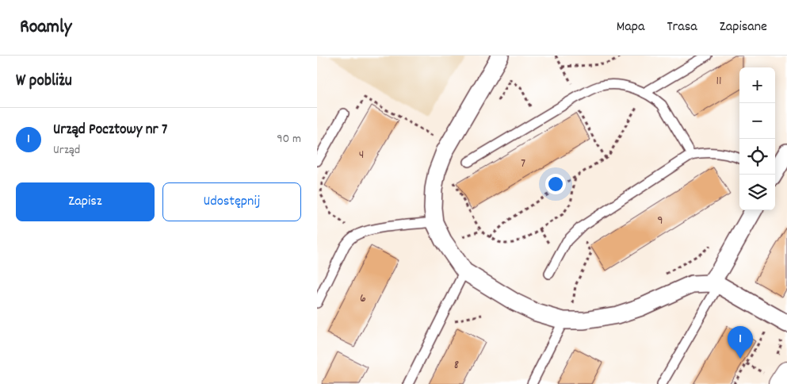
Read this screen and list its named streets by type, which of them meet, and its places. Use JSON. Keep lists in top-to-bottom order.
{
  "house_numbers": [
    "11",
    "4",
    "7",
    "9",
    "6",
    "8"
  ],
  "page": {
    "header": "Roamly",
    "nav": ["Mapa", "Trasa", "Zapisane"],
    "heading": "W pobliżu",
    "map_buttons": ["+", "−"],
    "list": [
      {
        "mark": "1",
        "name": "Urząd Pocztowy nr 7",
        "note": "Urząd",
        "value": "90 m"
      }
    ],
    "buttons": ["Zapisz", "Udostępnij"],
    "pins": "1"
  }
}
